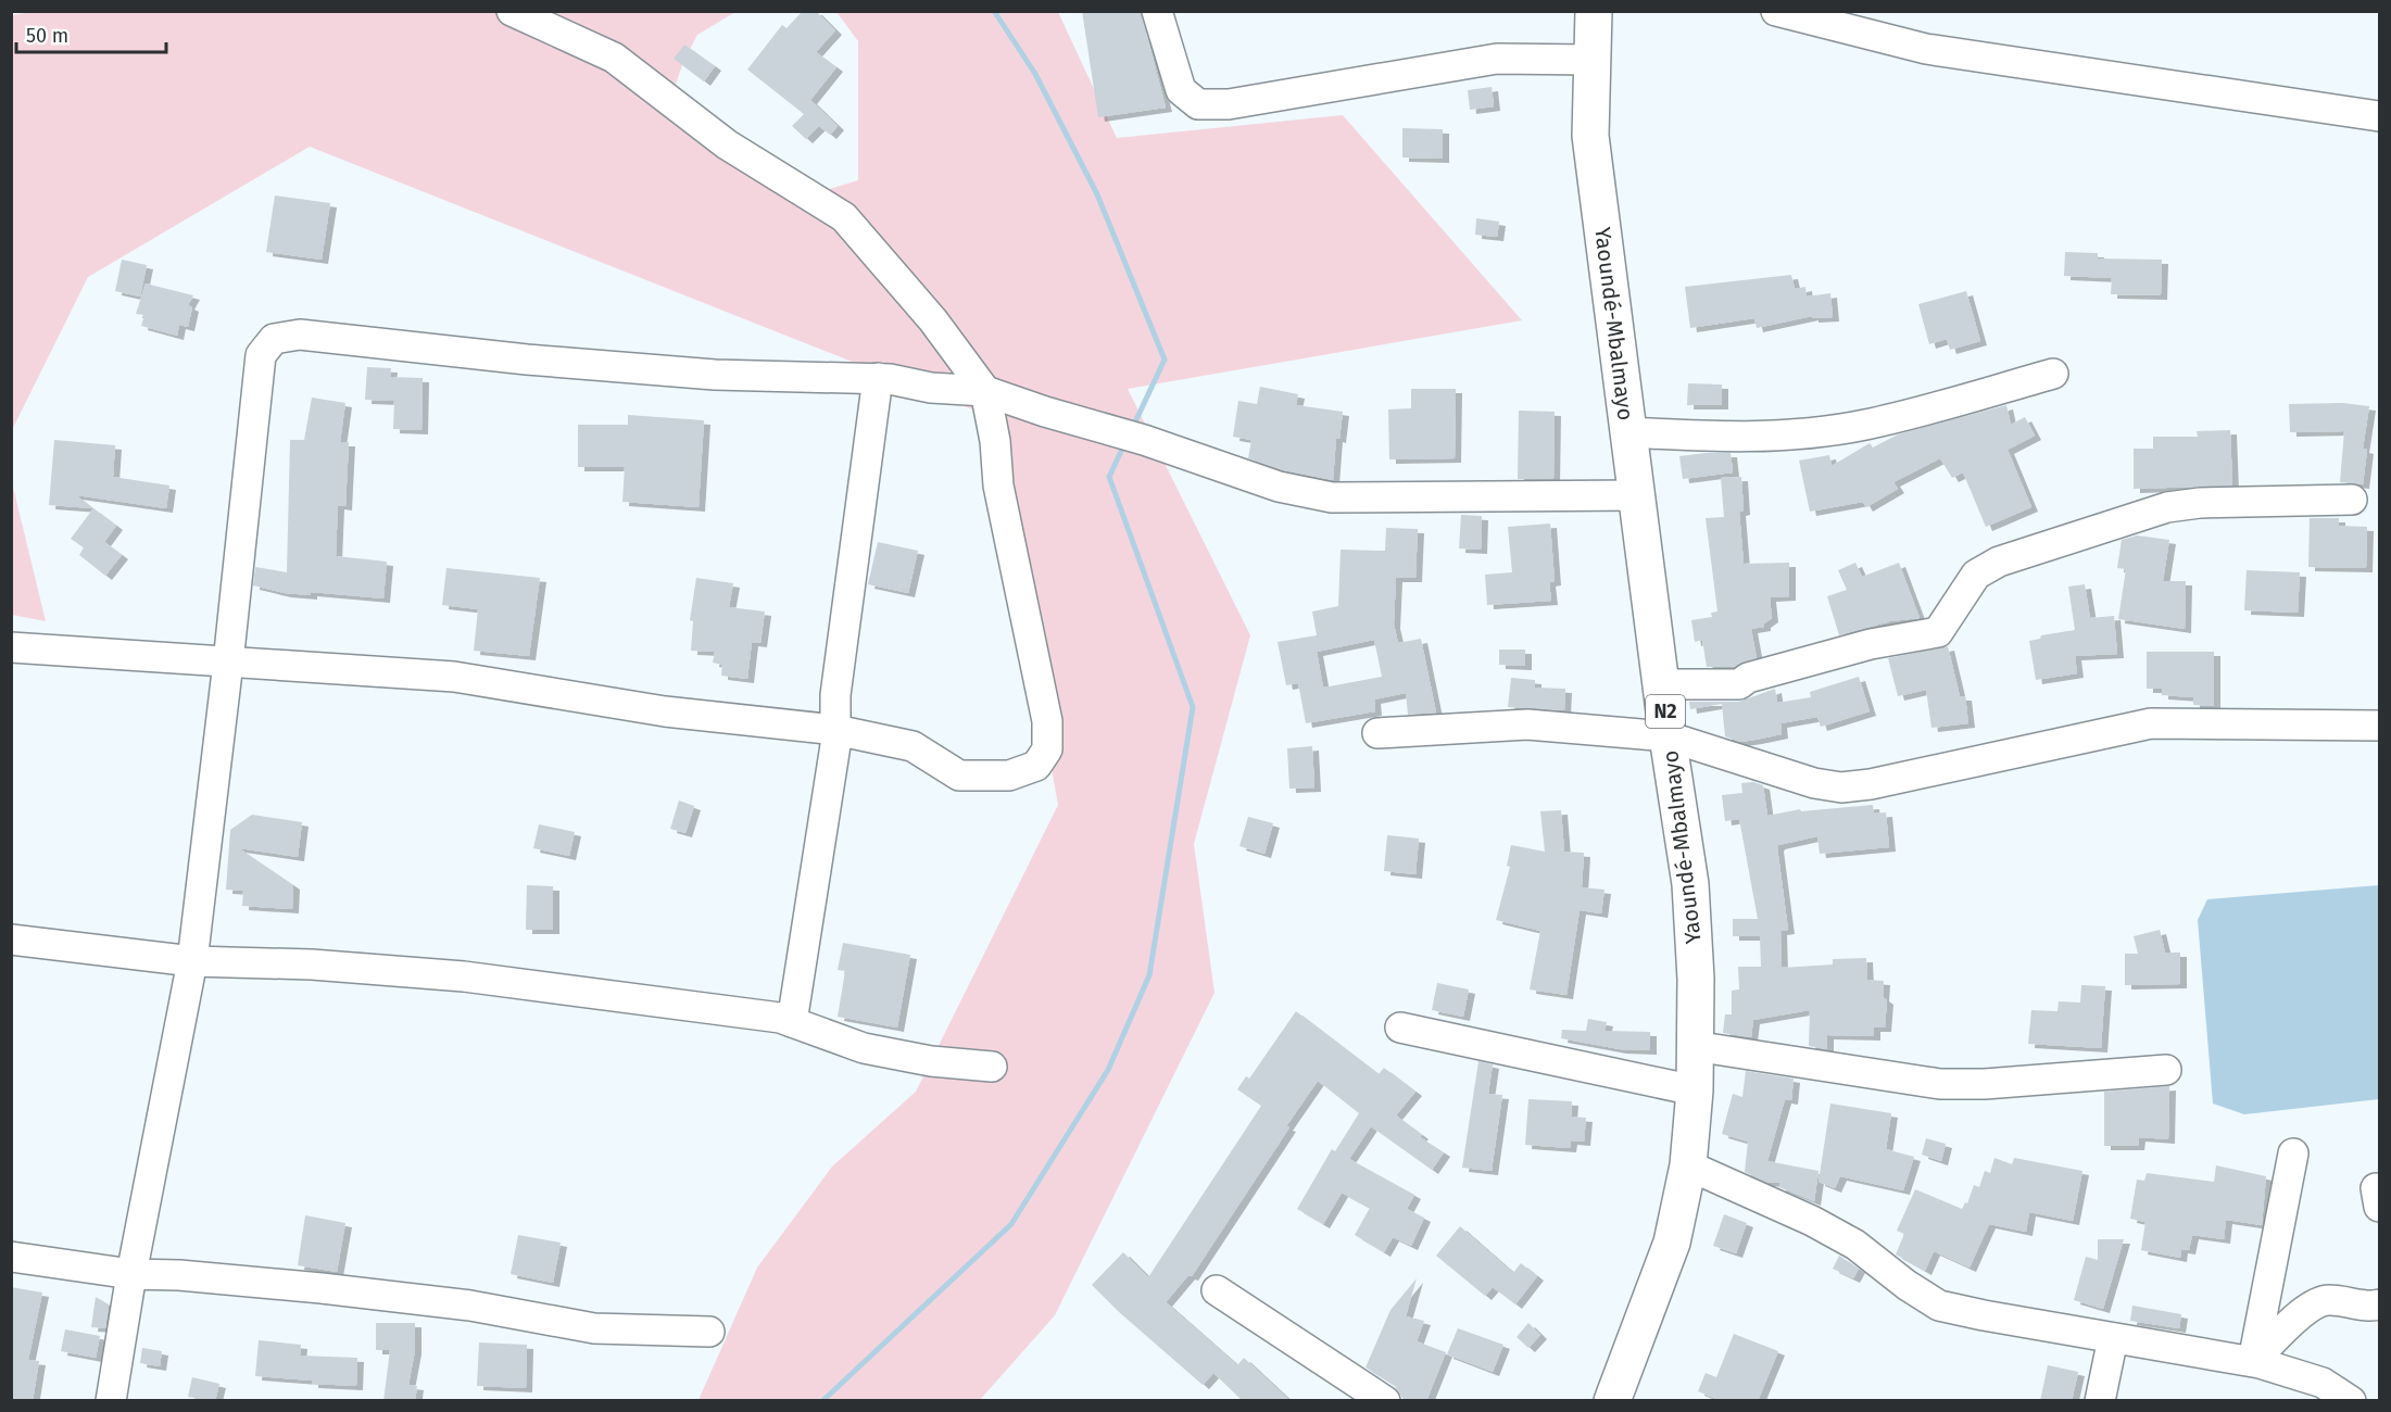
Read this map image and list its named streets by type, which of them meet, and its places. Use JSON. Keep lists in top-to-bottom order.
{
  "streets": {
    "highway": ["Yaoundé-Mbalmayo", "N2"]
  },
  "scale_bar": "50 m"
}
